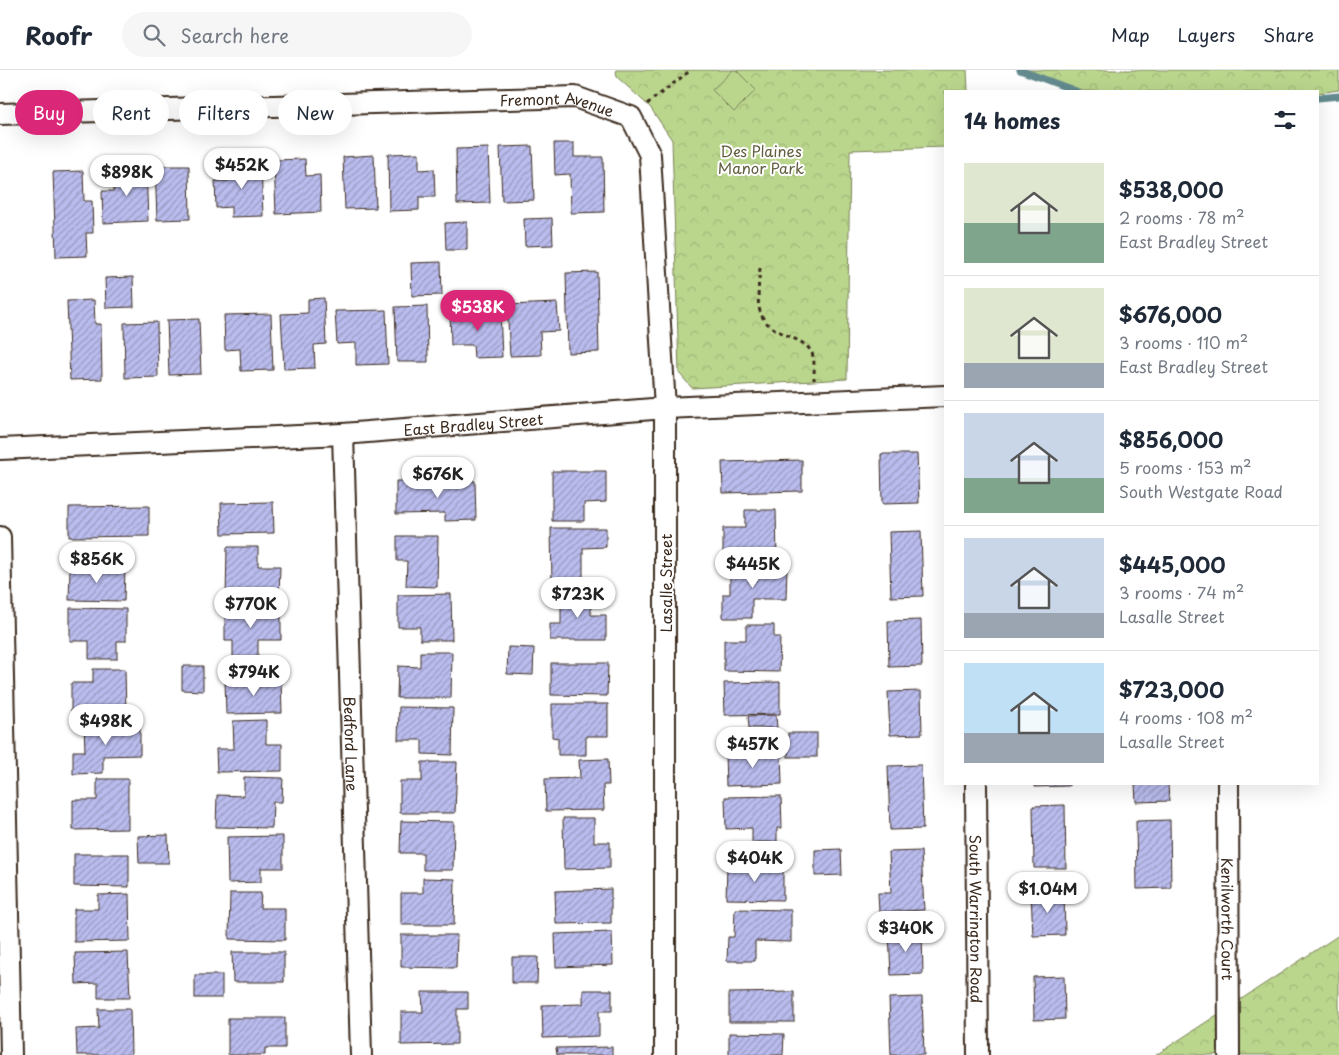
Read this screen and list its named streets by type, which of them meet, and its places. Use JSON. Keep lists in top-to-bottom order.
{
  "streets": {
    "street": [
      "Fremont Avenue",
      "East Bradley Street",
      "Lasalle Street",
      "Bedford Lane",
      "South Warrington Road",
      "Kenilworth Court"
    ]
  },
  "crossings": [
    ["Fremont Avenue", "Lasalle Street"],
    ["East Bradley Street", "Lasalle Street"],
    ["East Bradley Street", "Bedford Lane"]
  ],
  "parks": ["Des Plaines Manor Park"],
  "page": {
    "header": "Roofr",
    "search": "Search here",
    "nav": ["Map", "Layers", "Share"],
    "chip": [
      "Buy",
      "Rent",
      "Filters",
      "New"
    ],
    "heading": "14 homes",
    "price": [
      "$452K",
      "$898K",
      "$538K",
      "$676K",
      "$856K",
      "$445K",
      "$723K",
      "$770K",
      "$794K",
      "$498K",
      "$457K",
      "$404K",
      "$1.04M",
      "$340K"
    ],
    "list": [
      {
        "name": "$538,000",
        "note": "2 rooms · 78 m² · East Bradley Street"
      },
      {
        "name": "$676,000",
        "note": "3 rooms · 110 m² · East Bradley Street"
      },
      {
        "name": "$856,000",
        "note": "5 rooms · 153 m² · South Westgate Road"
      },
      {
        "name": "$445,000",
        "note": "3 rooms · 74 m² · Lasalle Street"
      },
      {
        "name": "$723,000",
        "note": "4 rooms · 108 m² · Lasalle Street"
      }
    ]
  }
}
